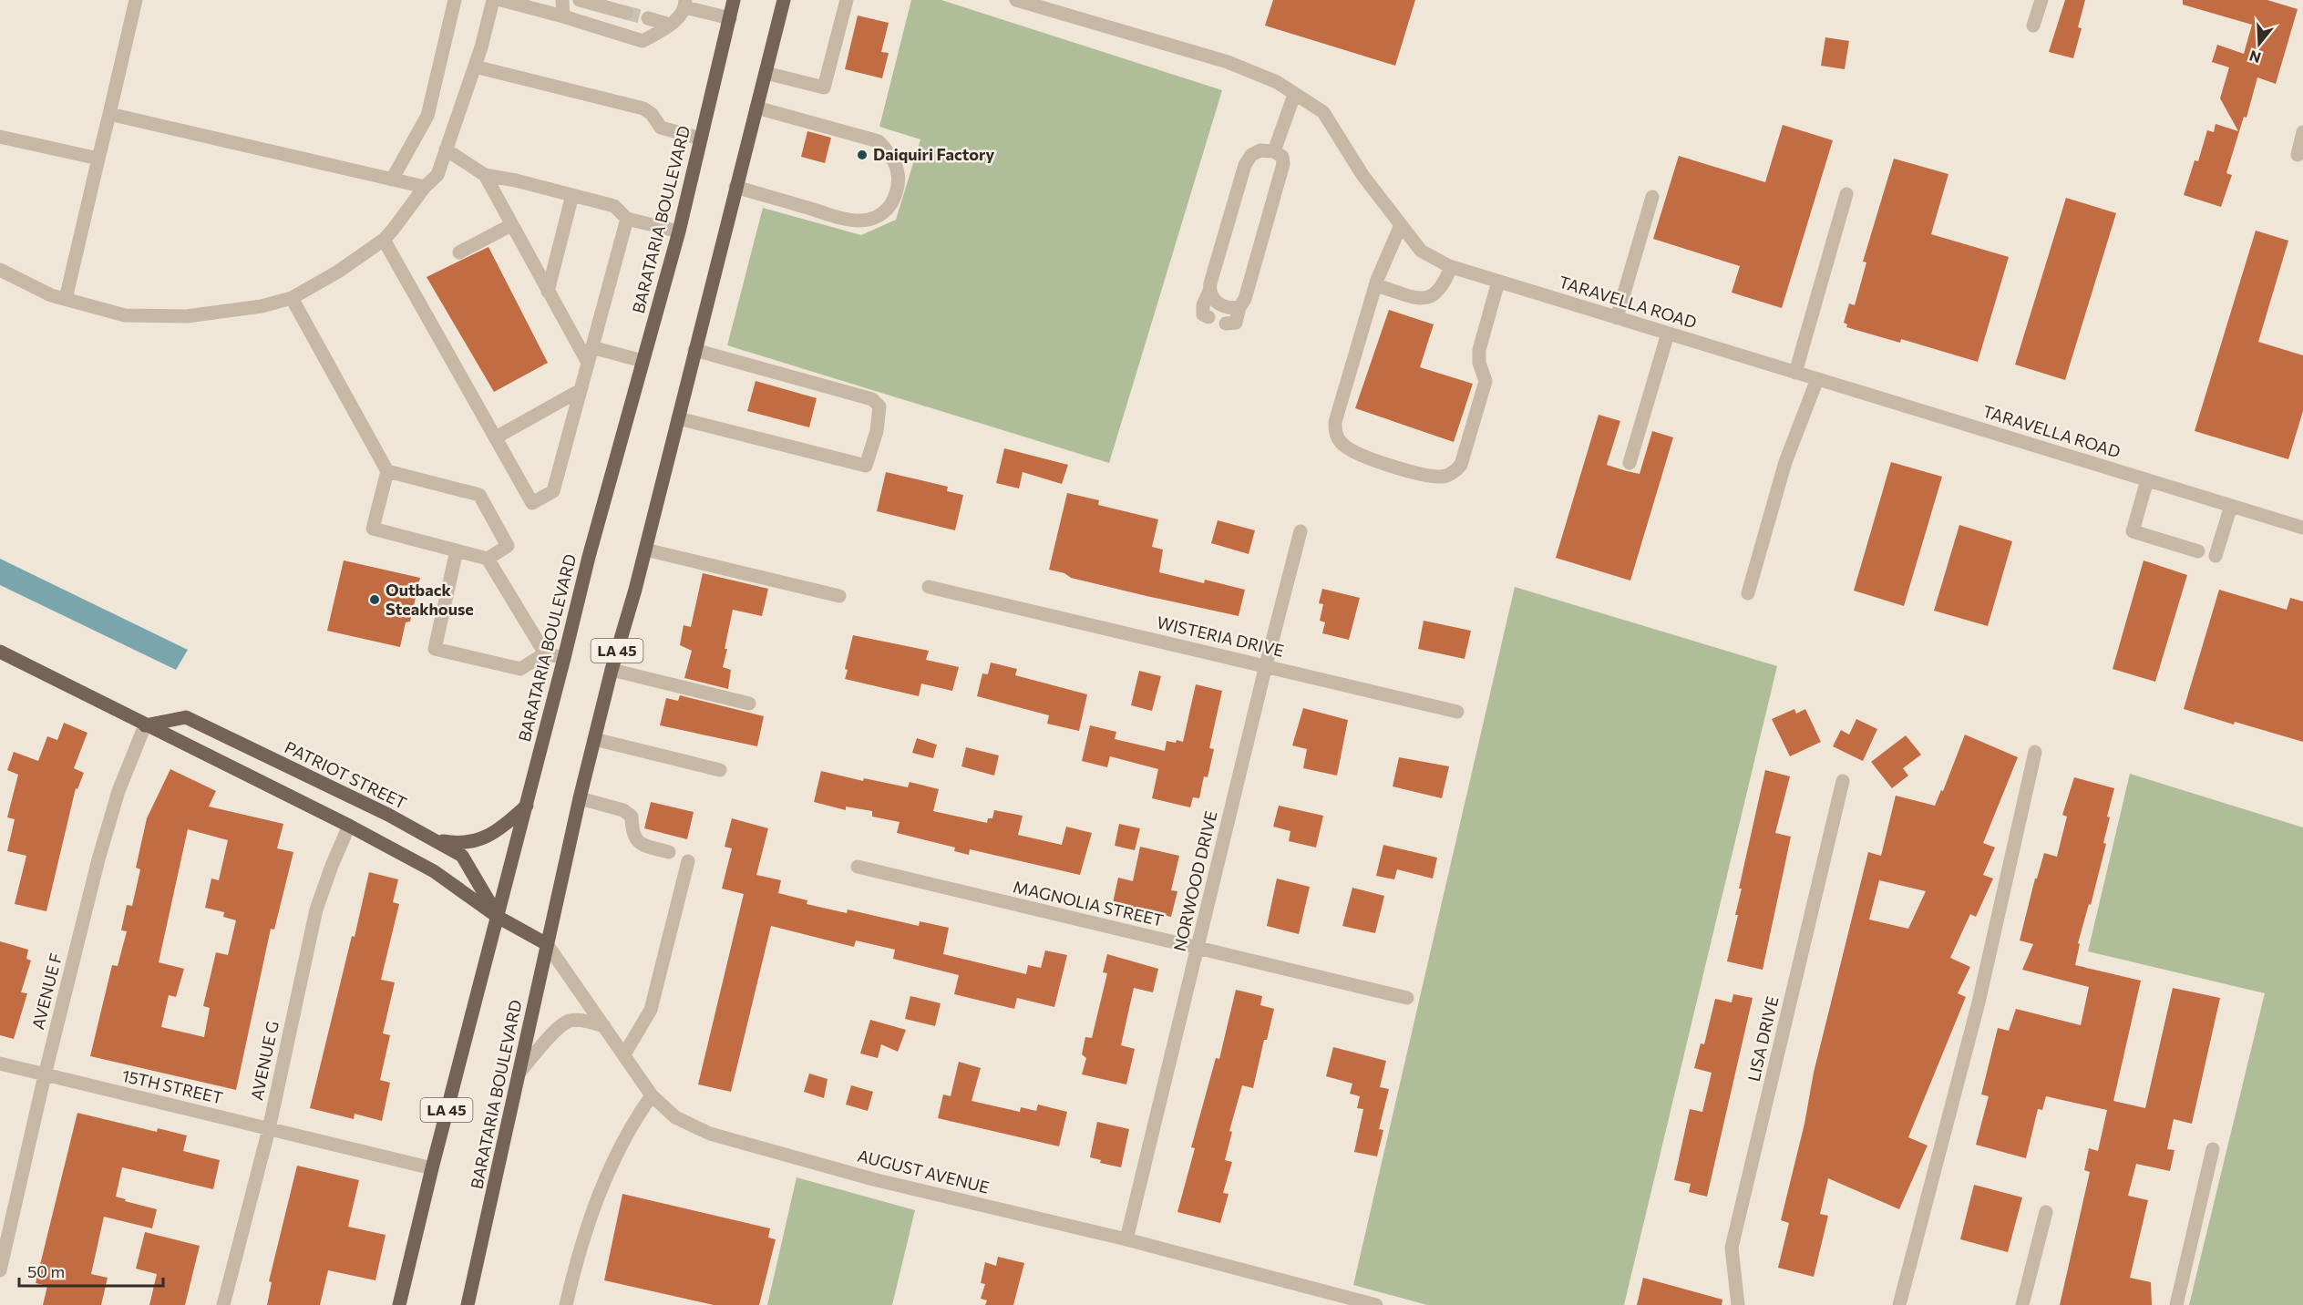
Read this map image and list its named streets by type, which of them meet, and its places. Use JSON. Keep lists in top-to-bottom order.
{
  "streets": {
    "main road": ["BARATARIA BOULEVARD", "LA 45", "PATRIOT STREET"],
    "street": [
      "TARAVELLA ROAD",
      "WISTERIA DRIVE",
      "NORWOOD DRIVE",
      "MAGNOLIA STREET",
      "AVENUE F",
      "LISA DRIVE",
      "AVENUE G",
      "15TH STREET",
      "AUGUST AVENUE"
    ]
  },
  "crossings": [
    ["BARATARIA BOULEVARD", "PATRIOT STREET"],
    ["BARATARIA BOULEVARD", "15TH STREET"],
    ["BARATARIA BOULEVARD", "AUGUST AVENUE"],
    ["WISTERIA DRIVE", "NORWOOD DRIVE"],
    ["PATRIOT STREET", "AVENUE F"],
    ["NORWOOD DRIVE", "MAGNOLIA STREET"],
    ["NORWOOD DRIVE", "AUGUST AVENUE"],
    ["AVENUE F", "15TH STREET"],
    ["AVENUE G", "15TH STREET"]
  ],
  "places": ["Daiquiri Factory", "Outback Steakhouse"],
  "scale_bar": "50 m",
  "north": "bottom"
}
